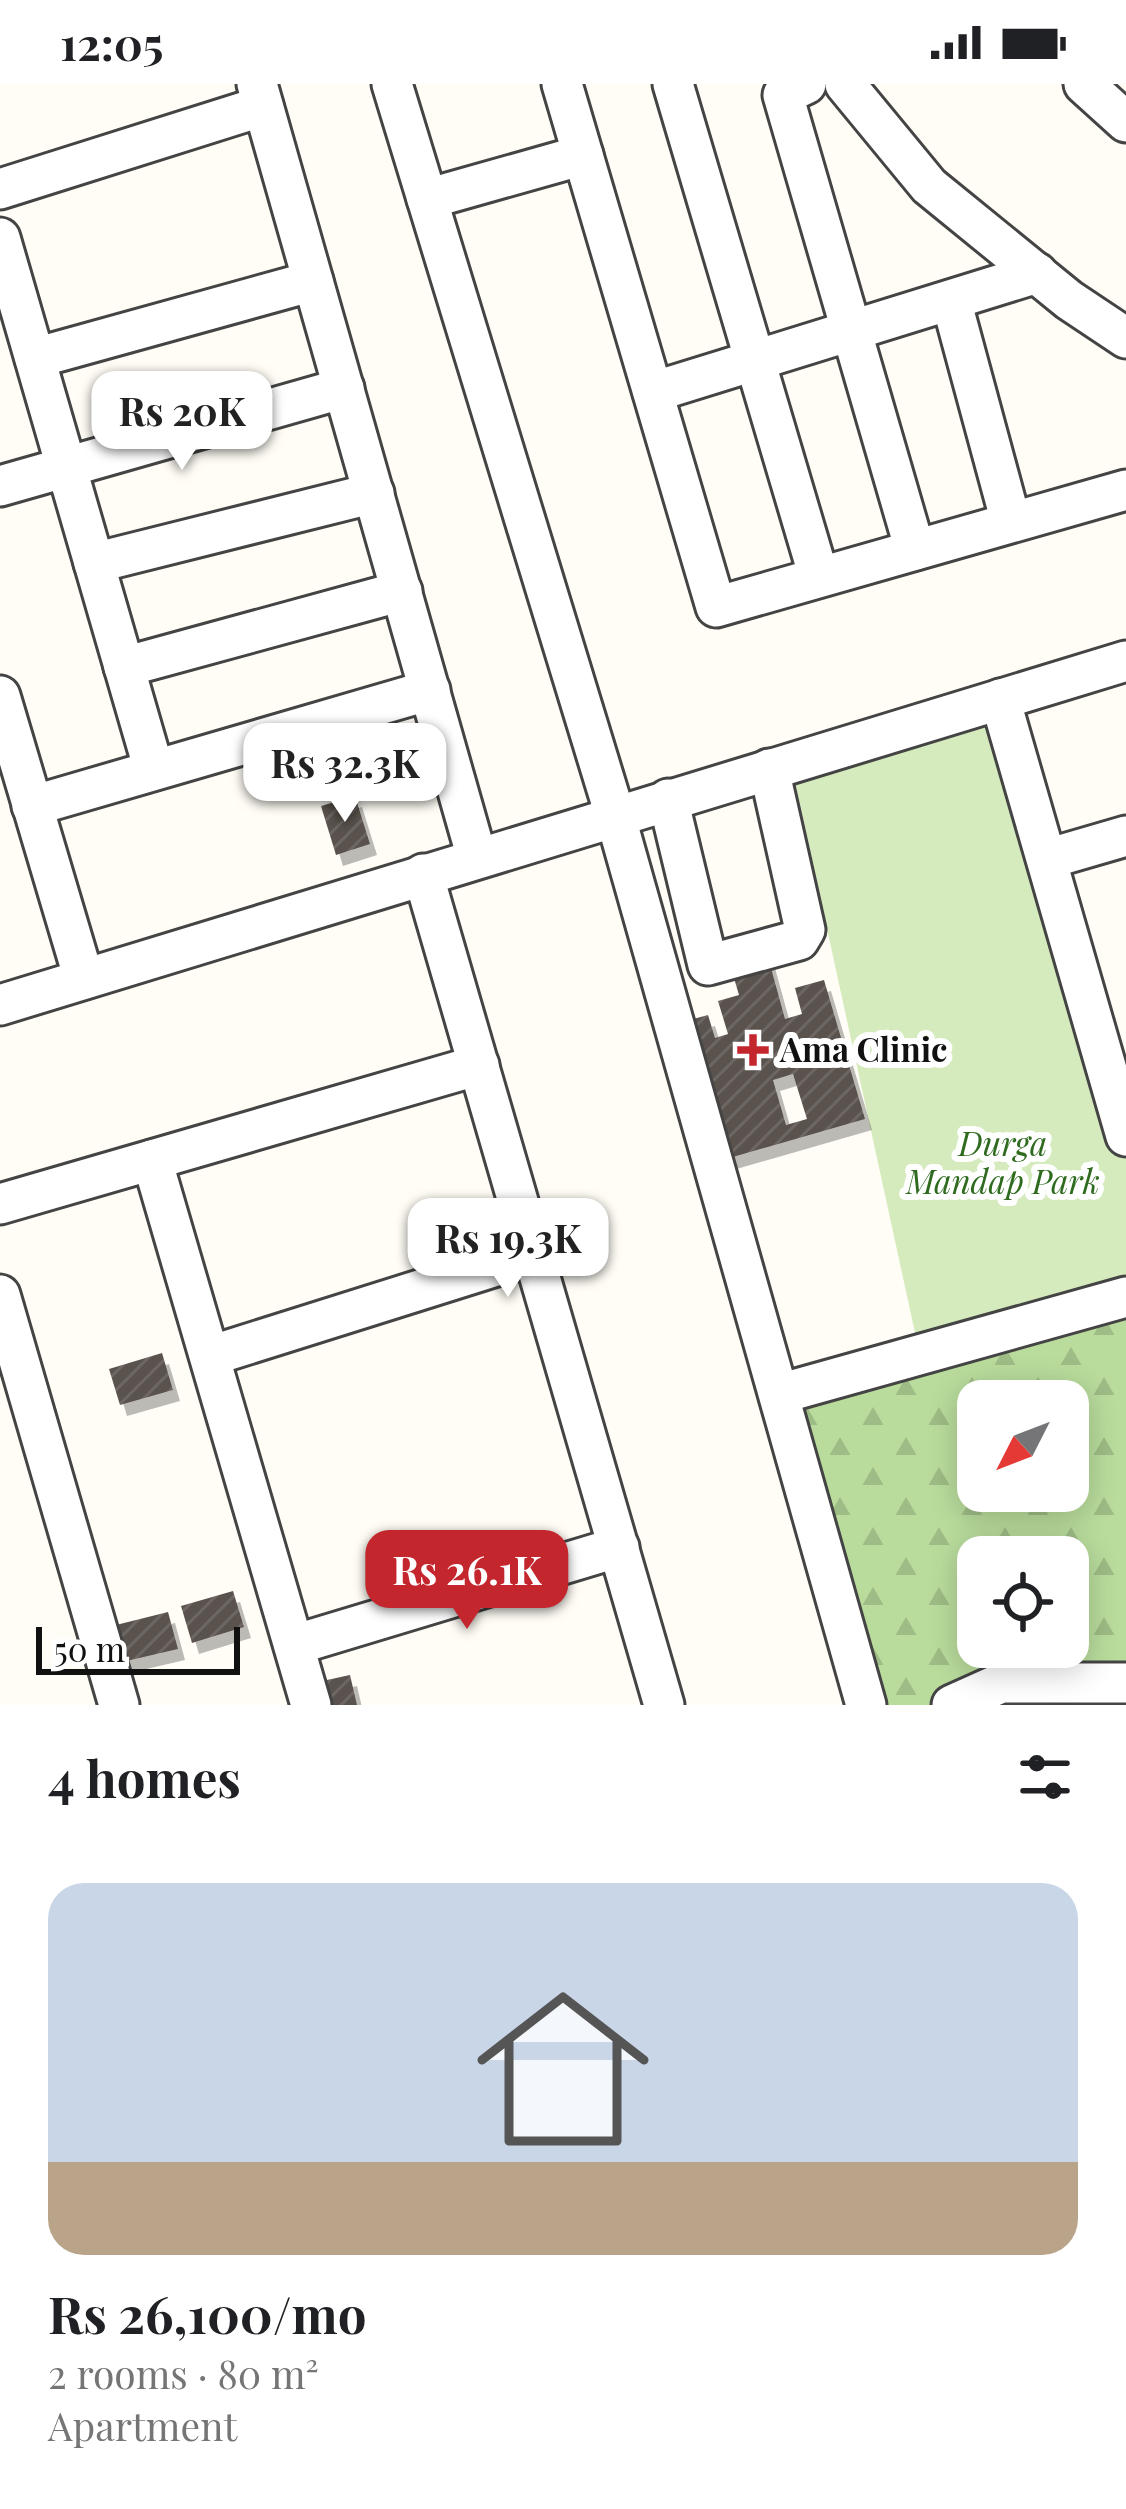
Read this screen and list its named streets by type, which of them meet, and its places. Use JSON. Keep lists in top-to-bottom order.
{
  "parks": ["Durga Mandap Park"],
  "places": {
    "health": ["Ama Clinic"]
  },
  "scale_bar": "50 m",
  "north": "bottom left",
  "page": {
    "status": "12:05",
    "price": [
      "Rs 20K",
      "Rs 32.3K",
      "Rs 19.3K",
      "Rs 26.1K"
    ],
    "scale": "50 m",
    "heading": "4 homes",
    "list": [
      {
        "name": "Rs 26,100/mo",
        "note": "2 rooms · 80 m² · Apartment"
      }
    ]
  }
}
